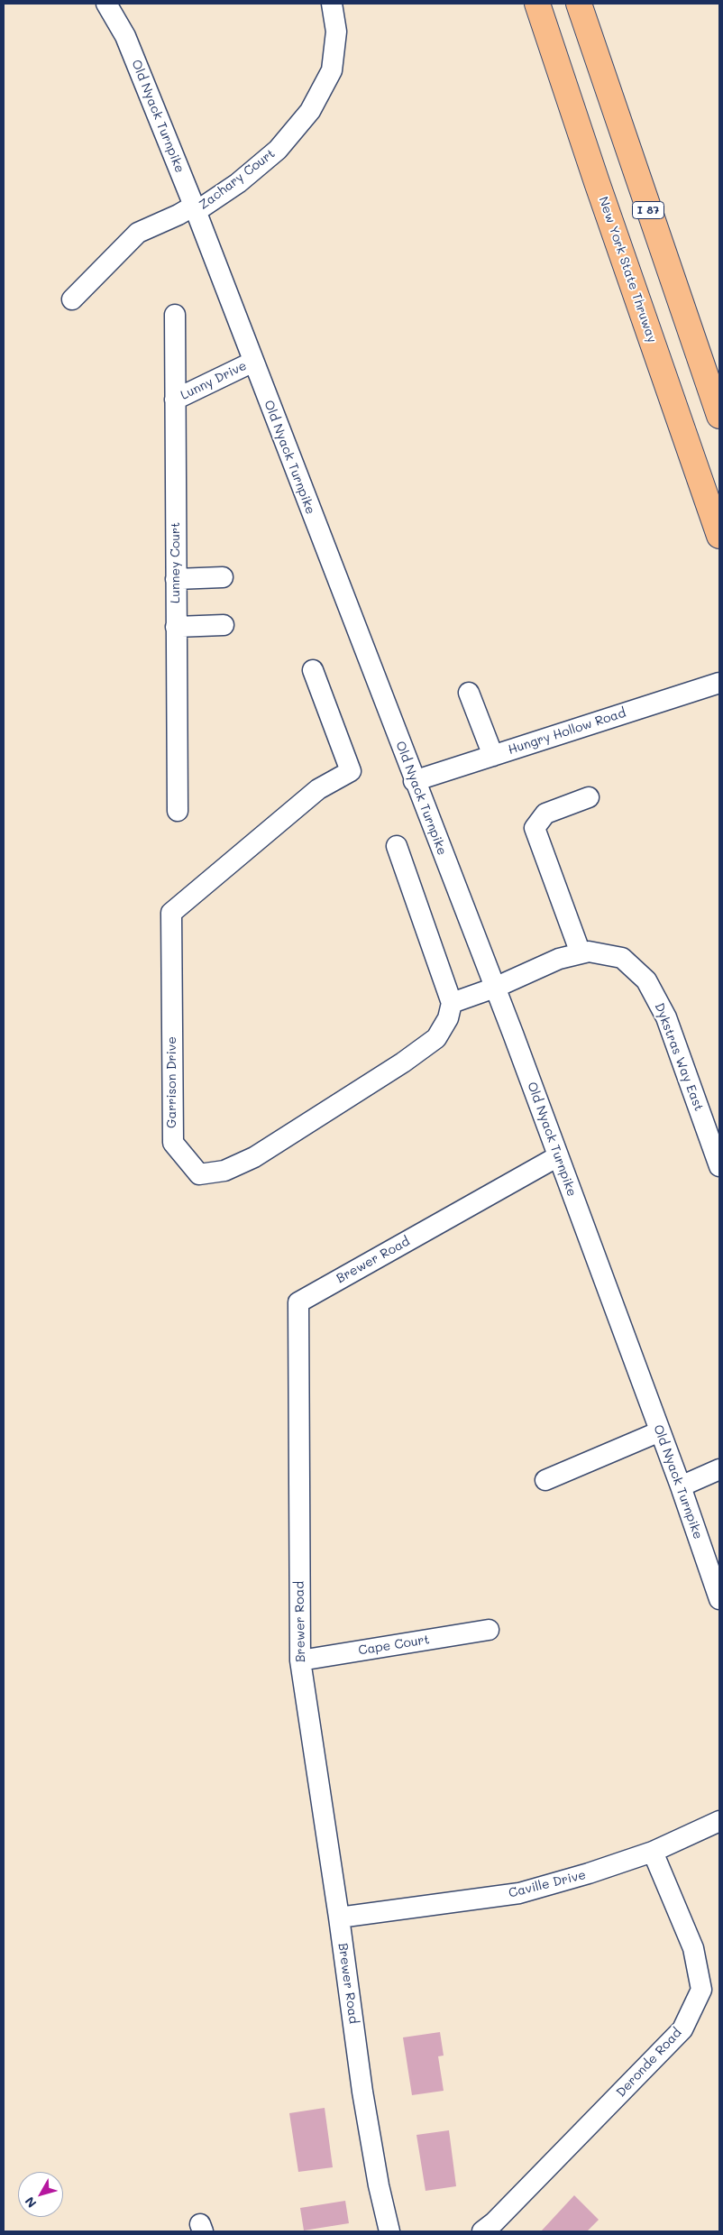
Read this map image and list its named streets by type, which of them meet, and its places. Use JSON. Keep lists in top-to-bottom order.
{
  "streets": {
    "highway": ["I 87", "New York State Thruway"],
    "street": [
      "Old Nyack Turnpike",
      "Zachary Court",
      "Lunny Drive",
      "Lunney Court",
      "Hungry Hollow Road",
      "Dykstras Way East",
      "Garrison Drive",
      "Brewer Road",
      "Cape Court",
      "Caville Drive",
      "Deronde Road"
    ]
  },
  "crossings": [
    ["Old Nyack Turnpike", "Zachary Court"],
    ["Old Nyack Turnpike", "Lunny Drive"],
    ["Old Nyack Turnpike", "Hungry Hollow Road"],
    ["Old Nyack Turnpike", "Dykstras Way East"],
    ["Old Nyack Turnpike", "Brewer Road"],
    ["Lunny Drive", "Lunney Court"],
    ["Brewer Road", "Cape Court"],
    ["Brewer Road", "Caville Drive"],
    ["Caville Drive", "Deronde Road"]
  ],
  "north": "bottom left"
}
